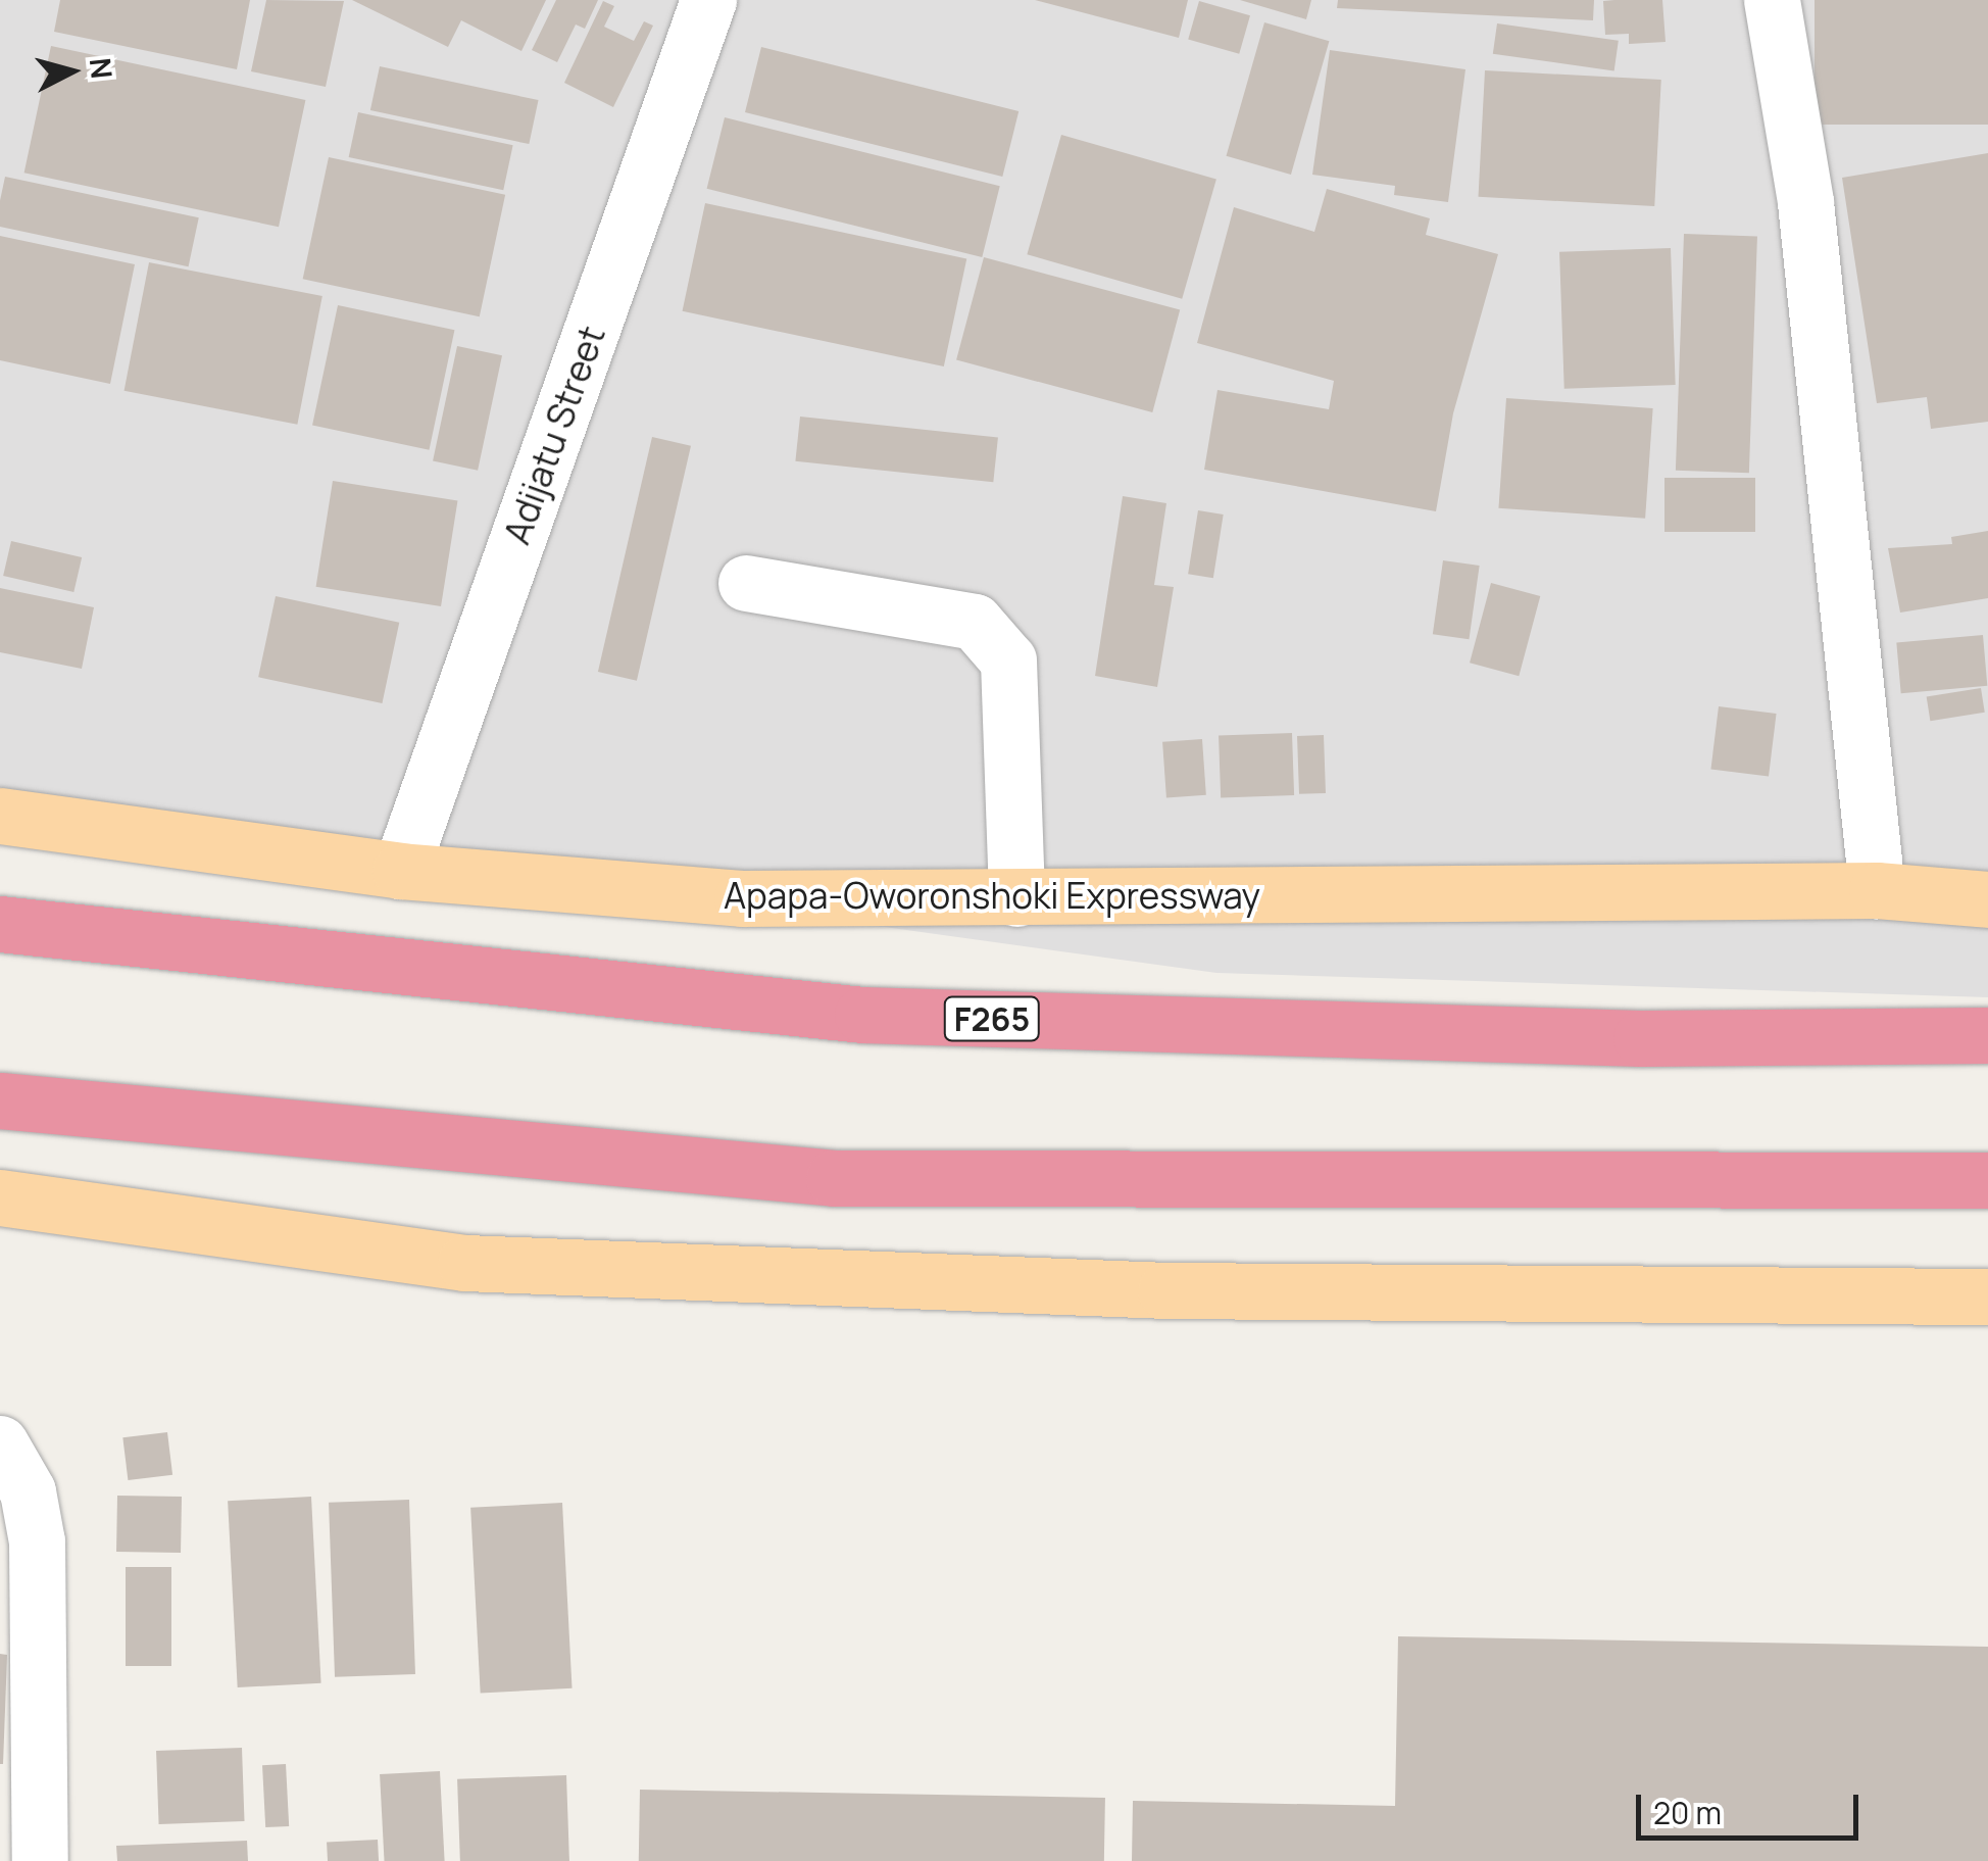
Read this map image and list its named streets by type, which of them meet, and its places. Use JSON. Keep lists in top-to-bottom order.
{
  "streets": {
    "highway": ["F265"],
    "main road": ["Apapa-Oworonshoki Expressway"],
    "street": ["Adijatu Street"]
  },
  "crossings": [
    ["Adijatu Street", "Apapa-Oworonshoki Expressway"]
  ],
  "scale_bar": "20 m",
  "north": "right"
}
